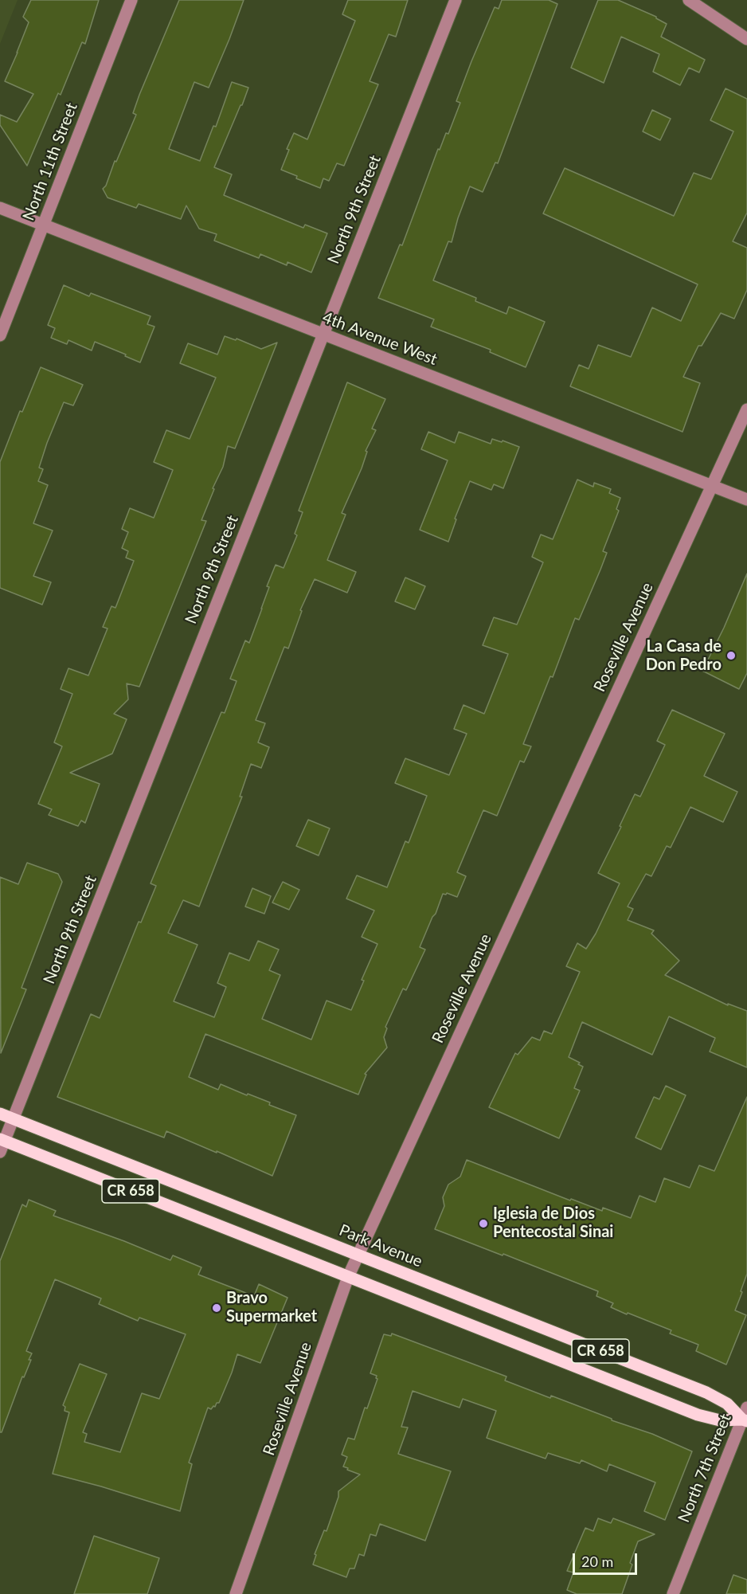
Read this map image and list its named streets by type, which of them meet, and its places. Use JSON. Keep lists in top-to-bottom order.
{
  "streets": {
    "main road": ["CR 658", "Park Avenue"],
    "street": [
      "North 11th Street",
      "North 9th Street",
      "4th Avenue West",
      "Roseville Avenue",
      "North 7th Street"
    ]
  },
  "crossings": [
    ["North 11th Street", "4th Avenue West"],
    ["North 9th Street", "4th Avenue West"],
    ["North 9th Street", "CR 658"],
    ["North 9th Street", "Park Avenue"],
    ["4th Avenue West", "Roseville Avenue"],
    ["Roseville Avenue", "CR 658"],
    ["Roseville Avenue", "Park Avenue"],
    ["CR 658", "Park Avenue"],
    ["CR 658", "North 7th Street"],
    ["Park Avenue", "North 7th Street"]
  ],
  "places": ["La Casa de Don Pedro", "Iglesia de Dios Pentecostal Sinai", "Bravo Supermarket"],
  "scale_bar": "20 m"
}
